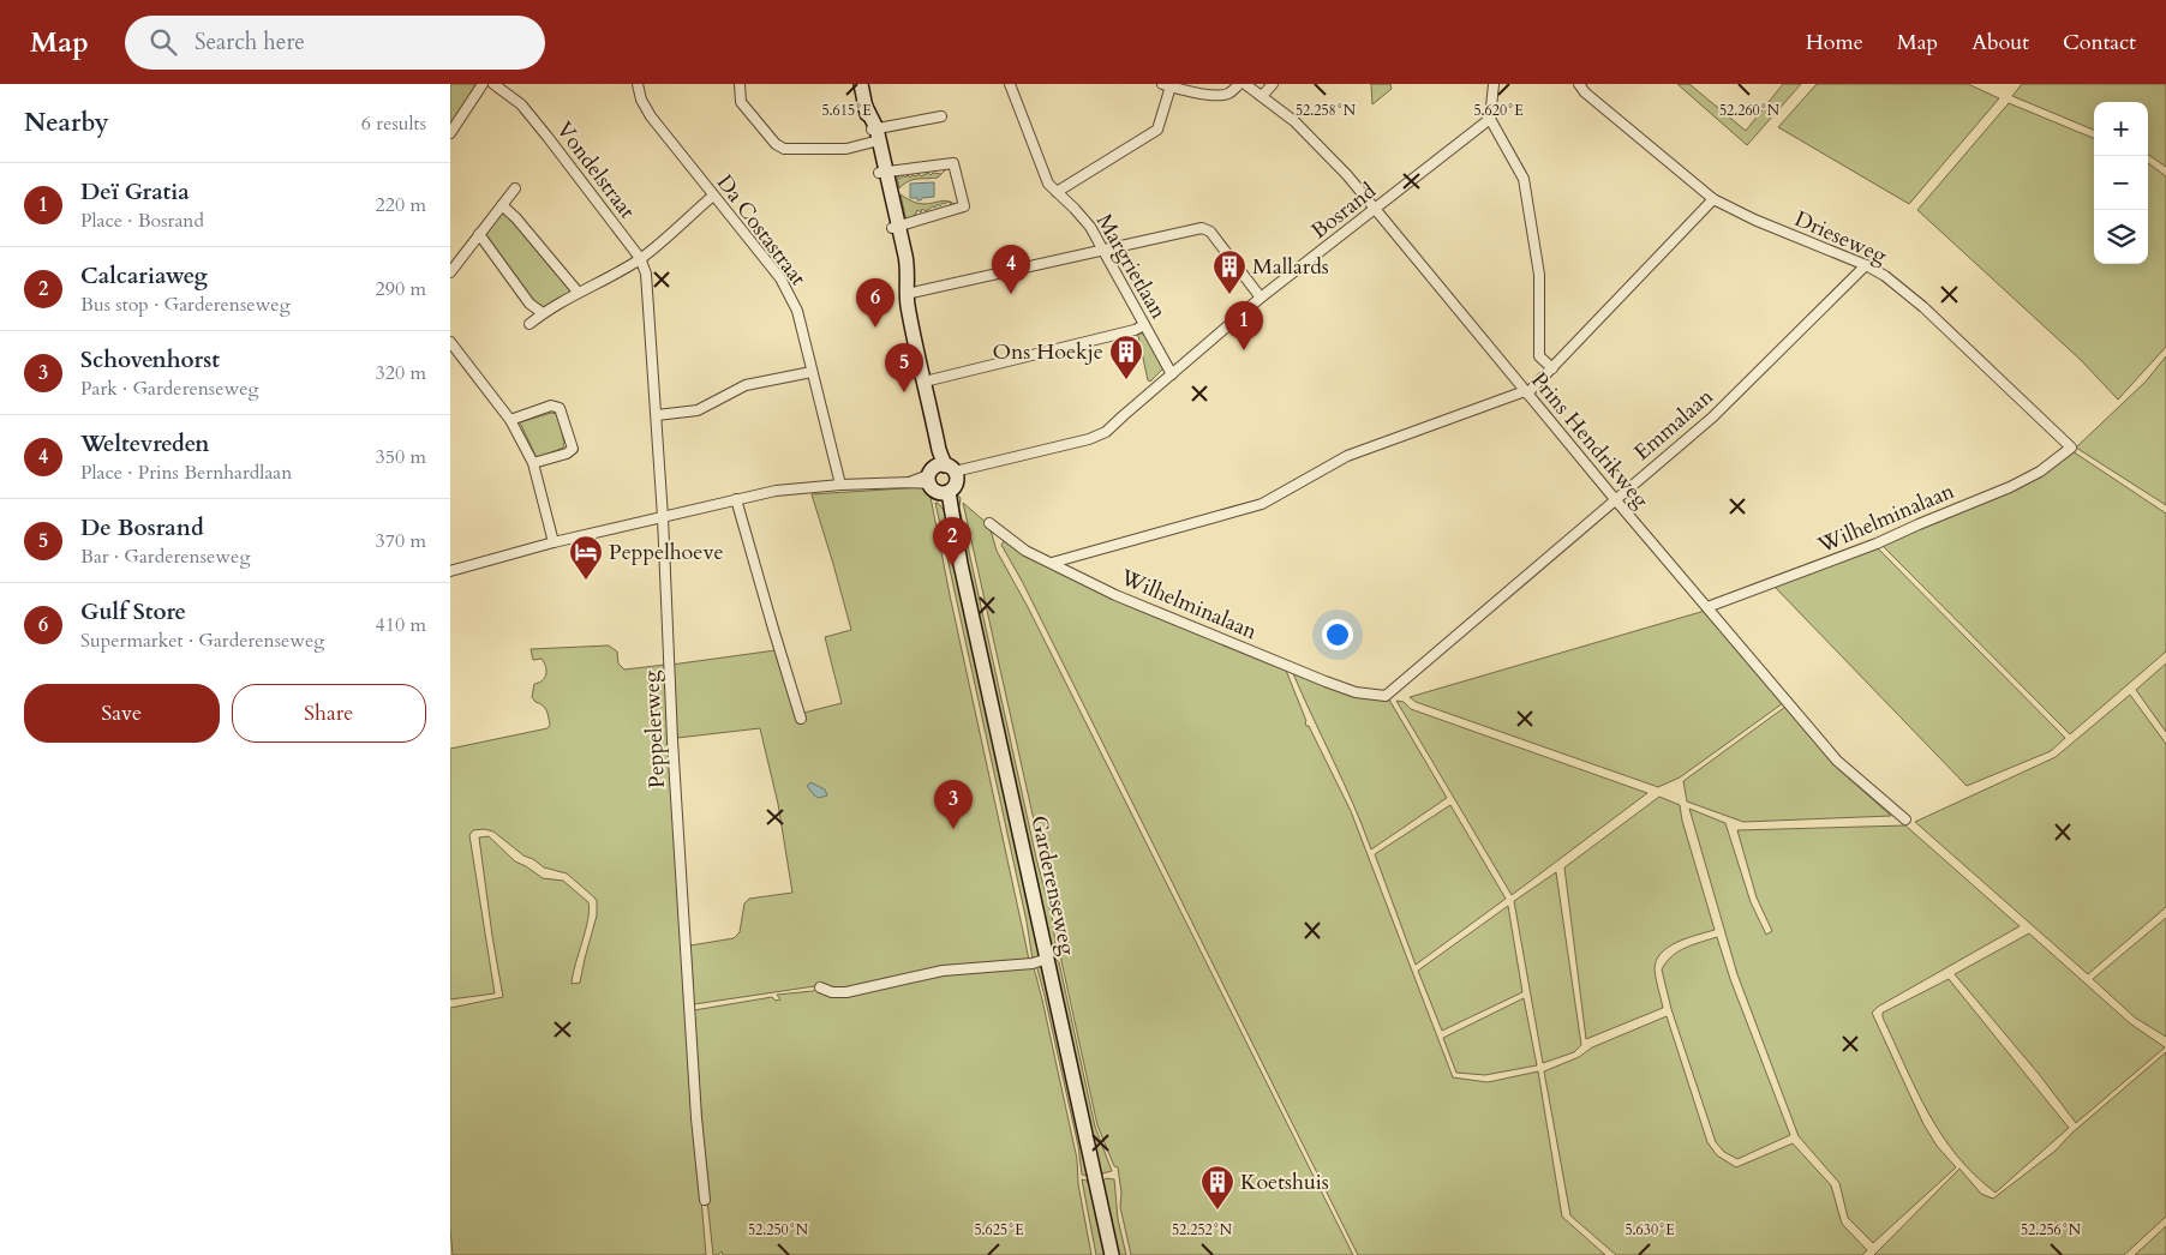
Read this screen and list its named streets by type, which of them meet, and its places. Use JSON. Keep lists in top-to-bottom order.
{
  "streets": {
    "main road": ["Garderenseweg"],
    "street": [
      "Vondelstraat",
      "Bosrand",
      "Da Costastraat",
      "Drieseweg",
      "Margrietlaan",
      "Emmalaan",
      "Prins Hendrikweg",
      "Wilhelminalaan",
      "Peppelerweg"
    ]
  },
  "crossings": [
    ["Vondelstraat", "Peppelerweg"],
    ["Bosrand", "Da Costastraat"],
    ["Bosrand", "Margrietlaan"],
    ["Bosrand", "Prins Hendrikweg"],
    ["Bosrand", "Peppelerweg"],
    ["Drieseweg", "Emmalaan"],
    ["Drieseweg", "Wilhelminalaan"],
    ["Emmalaan", "Prins Hendrikweg"],
    ["Emmalaan", "Wilhelminalaan"],
    ["Prins Hendrikweg", "Wilhelminalaan"]
  ],
  "places": {
    "building": ["Mallards", "Ons Hoekje", "Koetshuis"],
    "hotel": ["Peppelhoeve"]
  },
  "page": {
    "header": "Map",
    "search": "Search here",
    "nav": [
      "Home",
      "Map",
      "About",
      "Contact"
    ],
    "heading": ["Nearby", "6 results"],
    "map_buttons": ["+", "−"],
    "list": [
      {
        "mark": "1",
        "name": "Deï Gratia",
        "note": "Place · Bosrand",
        "value": "220 m"
      },
      {
        "mark": "2",
        "name": "Calcariaweg",
        "note": "Bus stop · Garderenseweg",
        "value": "290 m"
      },
      {
        "mark": "3",
        "name": "Schovenhorst",
        "note": "Park · Garderenseweg",
        "value": "320 m"
      },
      {
        "mark": "4",
        "name": "Weltevreden",
        "note": "Place · Prins Bernhardlaan",
        "value": "350 m"
      },
      {
        "mark": "5",
        "name": "De Bosrand",
        "note": "Bar · Garderenseweg",
        "value": "370 m"
      },
      {
        "mark": "6",
        "name": "Gulf Store",
        "note": "Supermarket · Garderenseweg",
        "value": "410 m"
      }
    ],
    "pins": [
      "4",
      "6",
      "1",
      "5",
      "2",
      "3"
    ],
    "buttons": ["Save", "Share"]
  },
  "coordinates": [
    "5.615°E",
    "52.258°N",
    "5.620°E",
    "52.260°N",
    "5.625°E",
    "5.630°E",
    "52.250°N",
    "52.252°N",
    "52.256°N"
  ]
}
